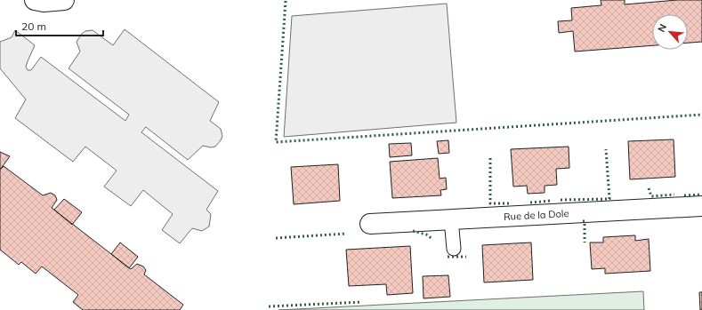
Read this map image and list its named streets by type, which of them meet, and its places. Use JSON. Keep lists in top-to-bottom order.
{
  "streets": {
    "street": ["Rue de la Dole"]
  },
  "scale_bar": "20 m",
  "north": "top left"
}
